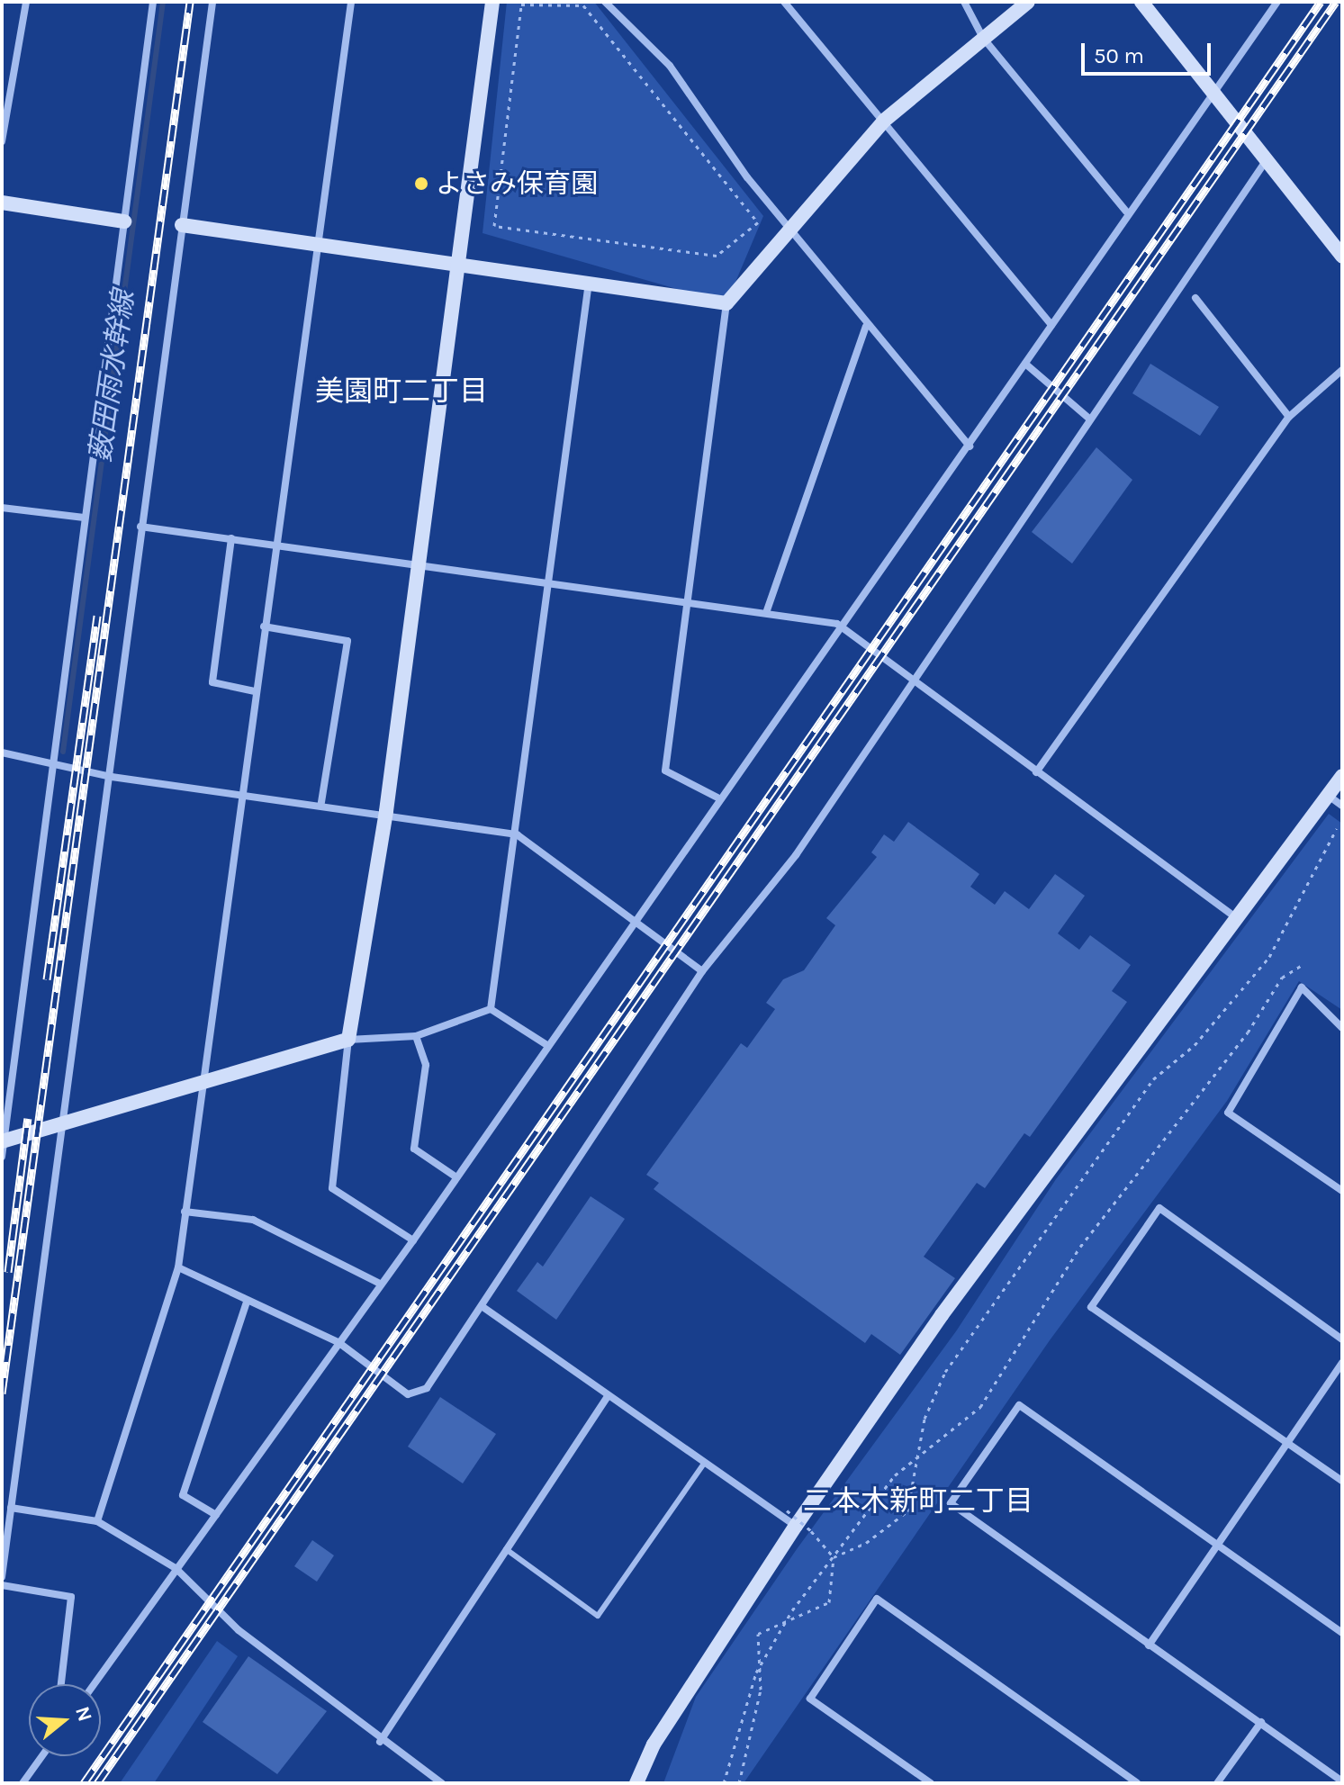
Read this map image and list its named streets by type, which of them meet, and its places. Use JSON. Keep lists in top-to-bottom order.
{
  "districts": ["美園町二丁目", "二本木新町二丁目"],
  "water": ["薮田雨水幹線"],
  "places": ["よさみ保育園"],
  "scale_bar": "50 m",
  "north": "right"
}
